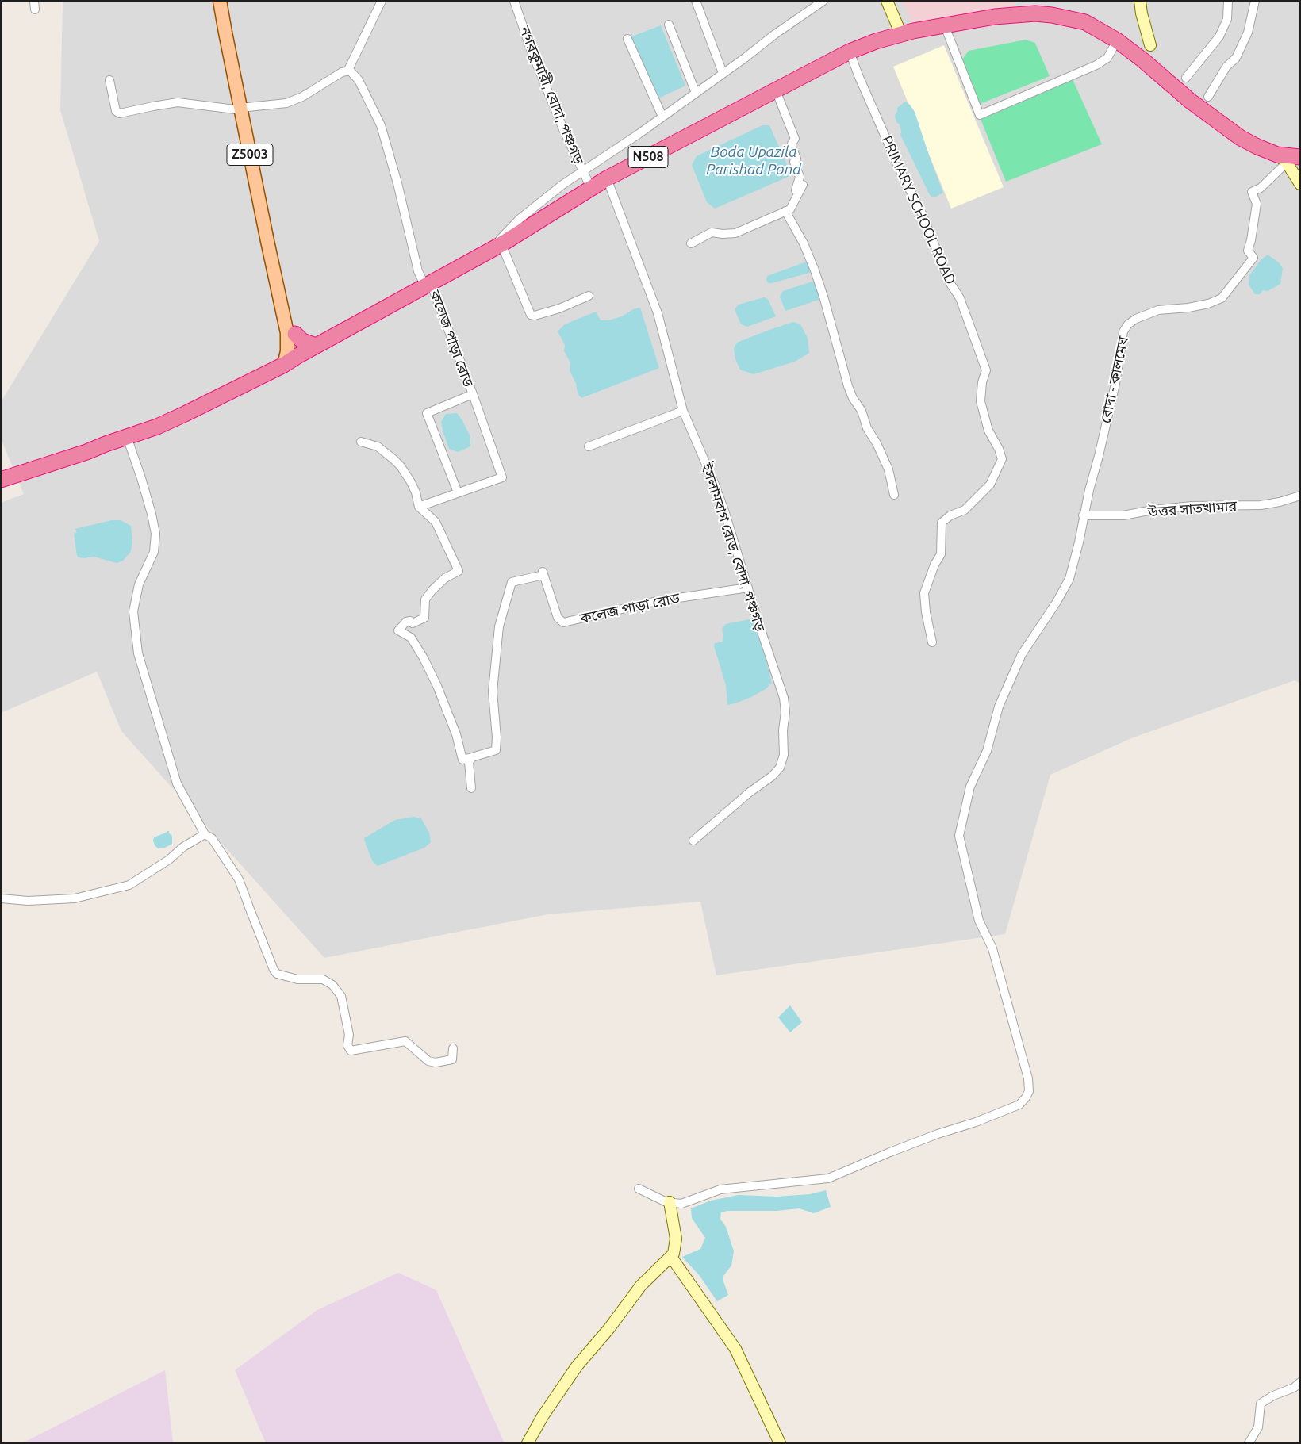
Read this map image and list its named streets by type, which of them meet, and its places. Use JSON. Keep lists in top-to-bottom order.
{
  "streets": {
    "highway": ["N508"],
    "main road": ["Z5003"],
    "street": [
      "নগরকুমারী, বোদা, পঞ্চগড়",
      "PRIMARY SCHOOL ROAD",
      "কলেজ পাড়া রোড",
      "বোদা - কালমেঘ",
      "উত্তর সাতখামার",
      "ইসলামবাগ রোড, বোদা, পঞ্চগড়"
    ]
  },
  "crossings": [
    ["নগরকুমারী, বোদা, পঞ্চগড়", "N508"],
    ["Z5003", "N508"],
    ["N508", "PRIMARY SCHOOL ROAD"],
    ["N508", "কলেজ পাড়া রোড"],
    ["N508", "বোদা - কালমেঘ"],
    ["N508", "ইসলামবাগ রোড, বোদা, পঞ্চগড়"],
    ["কলেজ পাড়া রোড", "ইসলামবাগ রোড, বোদা, পঞ্চগড়"],
    ["বোদা - কালমেঘ", "উত্তর সাতখামার"]
  ],
  "water": ["Boda Upazila Parishad Pond"]
}
